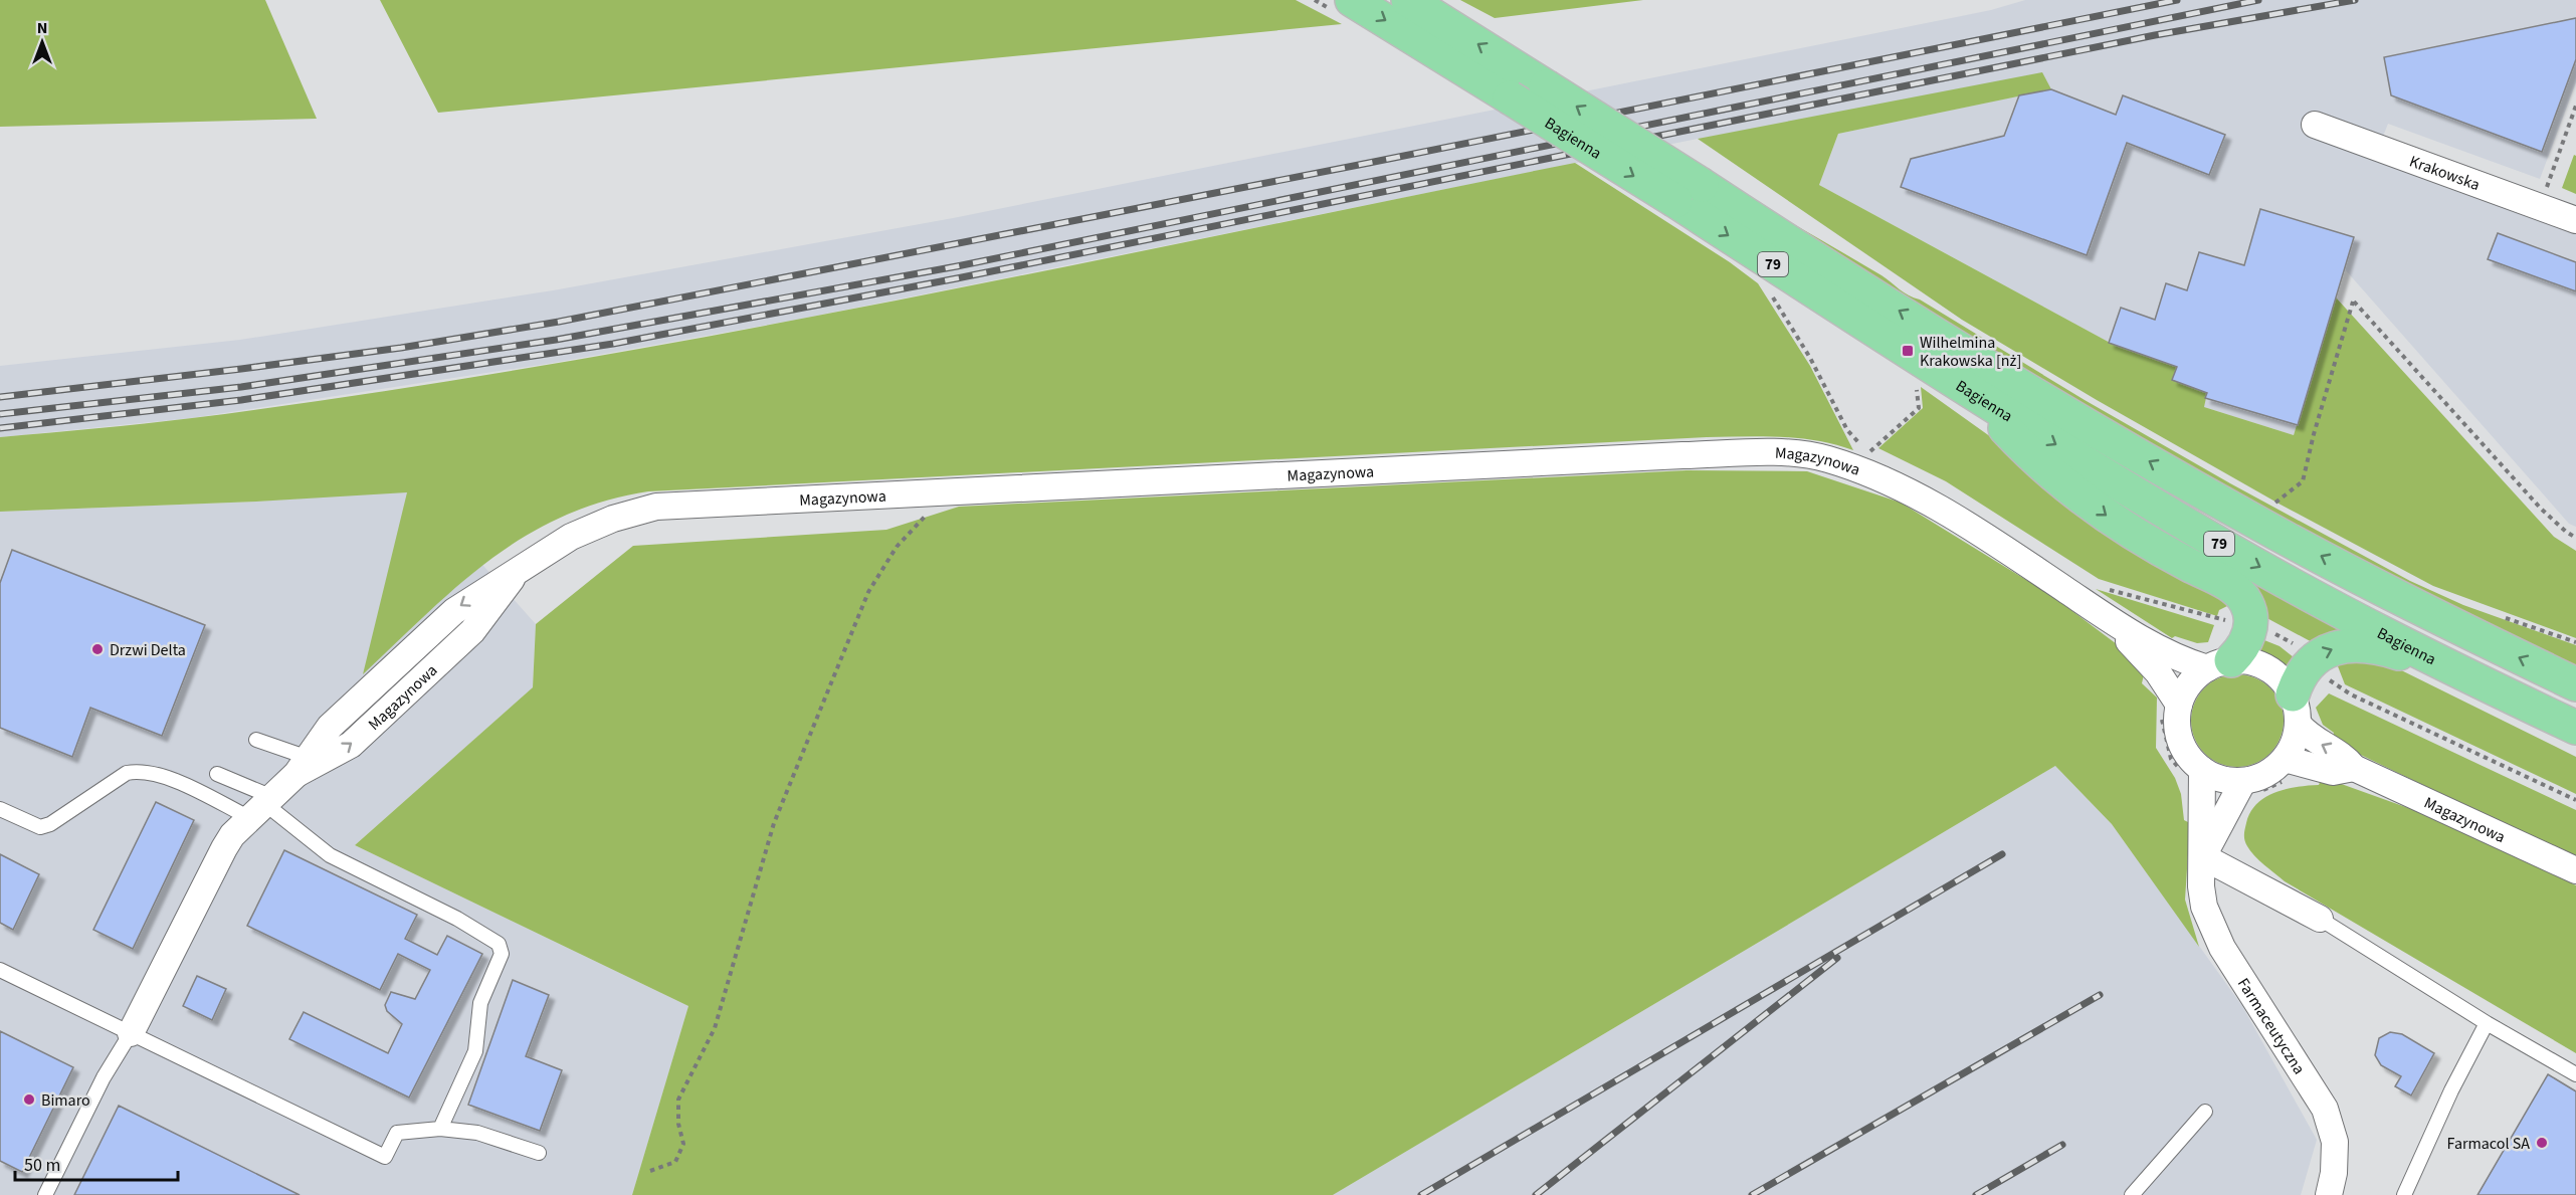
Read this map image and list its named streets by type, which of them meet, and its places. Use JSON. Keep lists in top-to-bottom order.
{
  "streets": {
    "main road": ["Bagienna", "79"],
    "street": ["Krakowska", "Magazynowa", "Farmaceutyczna"]
  },
  "crossings": [
    ["Magazynowa", "Farmaceutyczna"]
  ],
  "places": {
    "transit": ["Wilhelmina Krakowska [nż]"],
    "other": ["Drzwi Delta", "Bimaro", "Farmacol SA"]
  },
  "scale_bar": "50 m",
  "north": "top"
}
